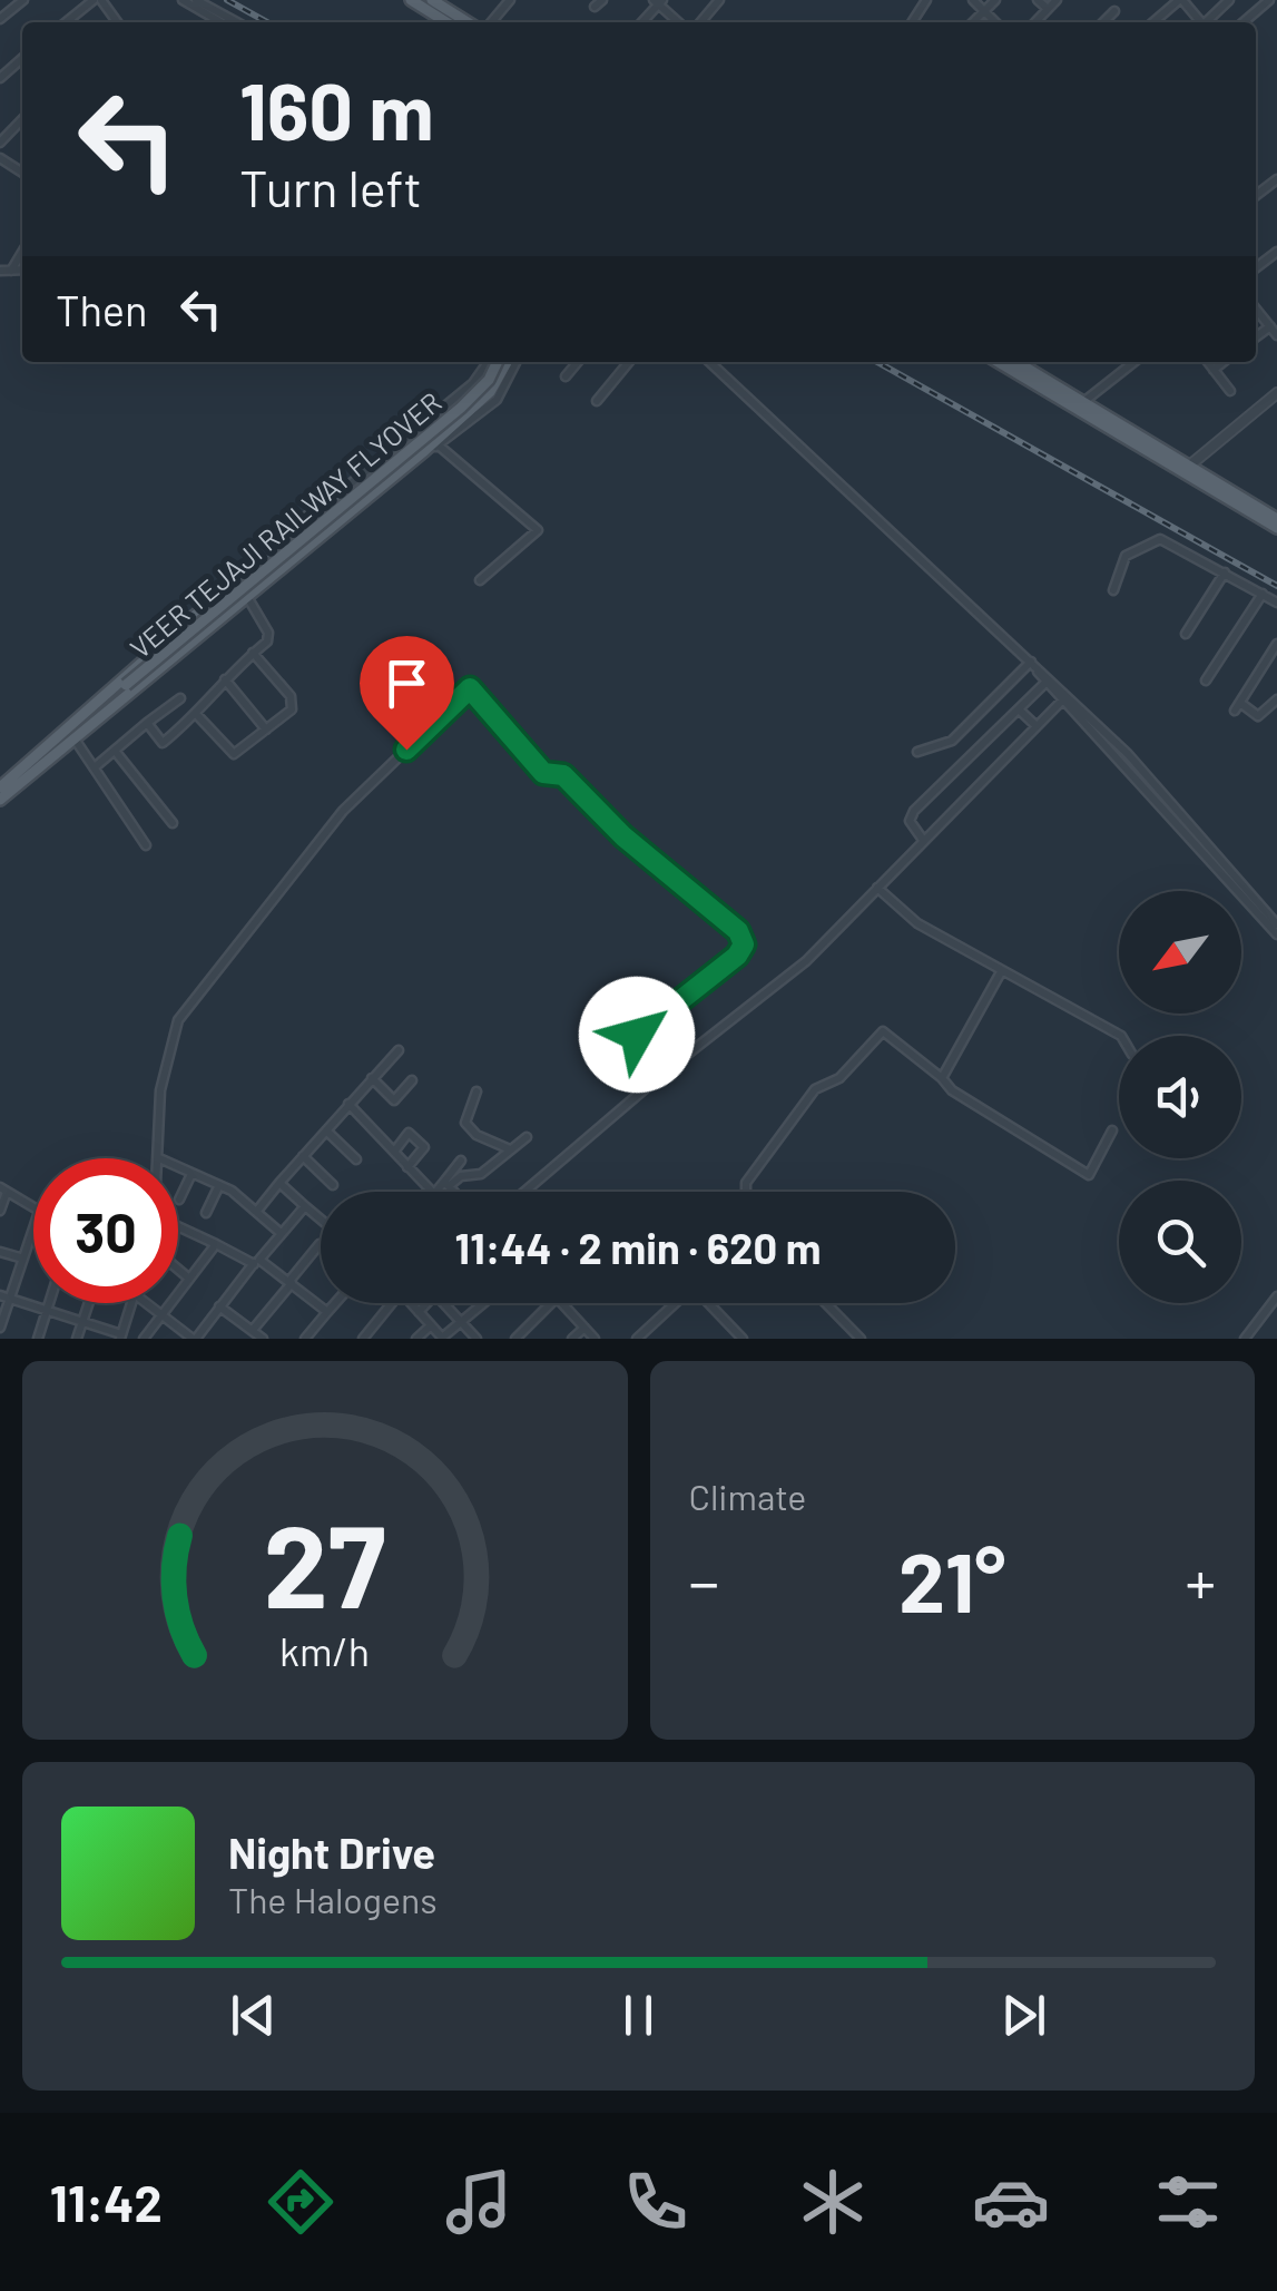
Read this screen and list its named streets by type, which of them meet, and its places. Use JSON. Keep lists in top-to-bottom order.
{
  "streets": {
    "main road": ["VEER TEJAJI RAILWAY FLYOVER"]
  },
  "north": "bottom left",
  "page": {
    "turn": ["160 m", "Turn left"],
    "then": "Then",
    "limit": "30",
    "trip": "11:44 · 2 min · 620 m",
    "tile": "Climate",
    "heat": ["−", "21°", "+"],
    "song": ["Night Drive", "The Halogens"],
    "tabs": "11:42",
    "gauge": ["27", "km/h"]
  }
}
